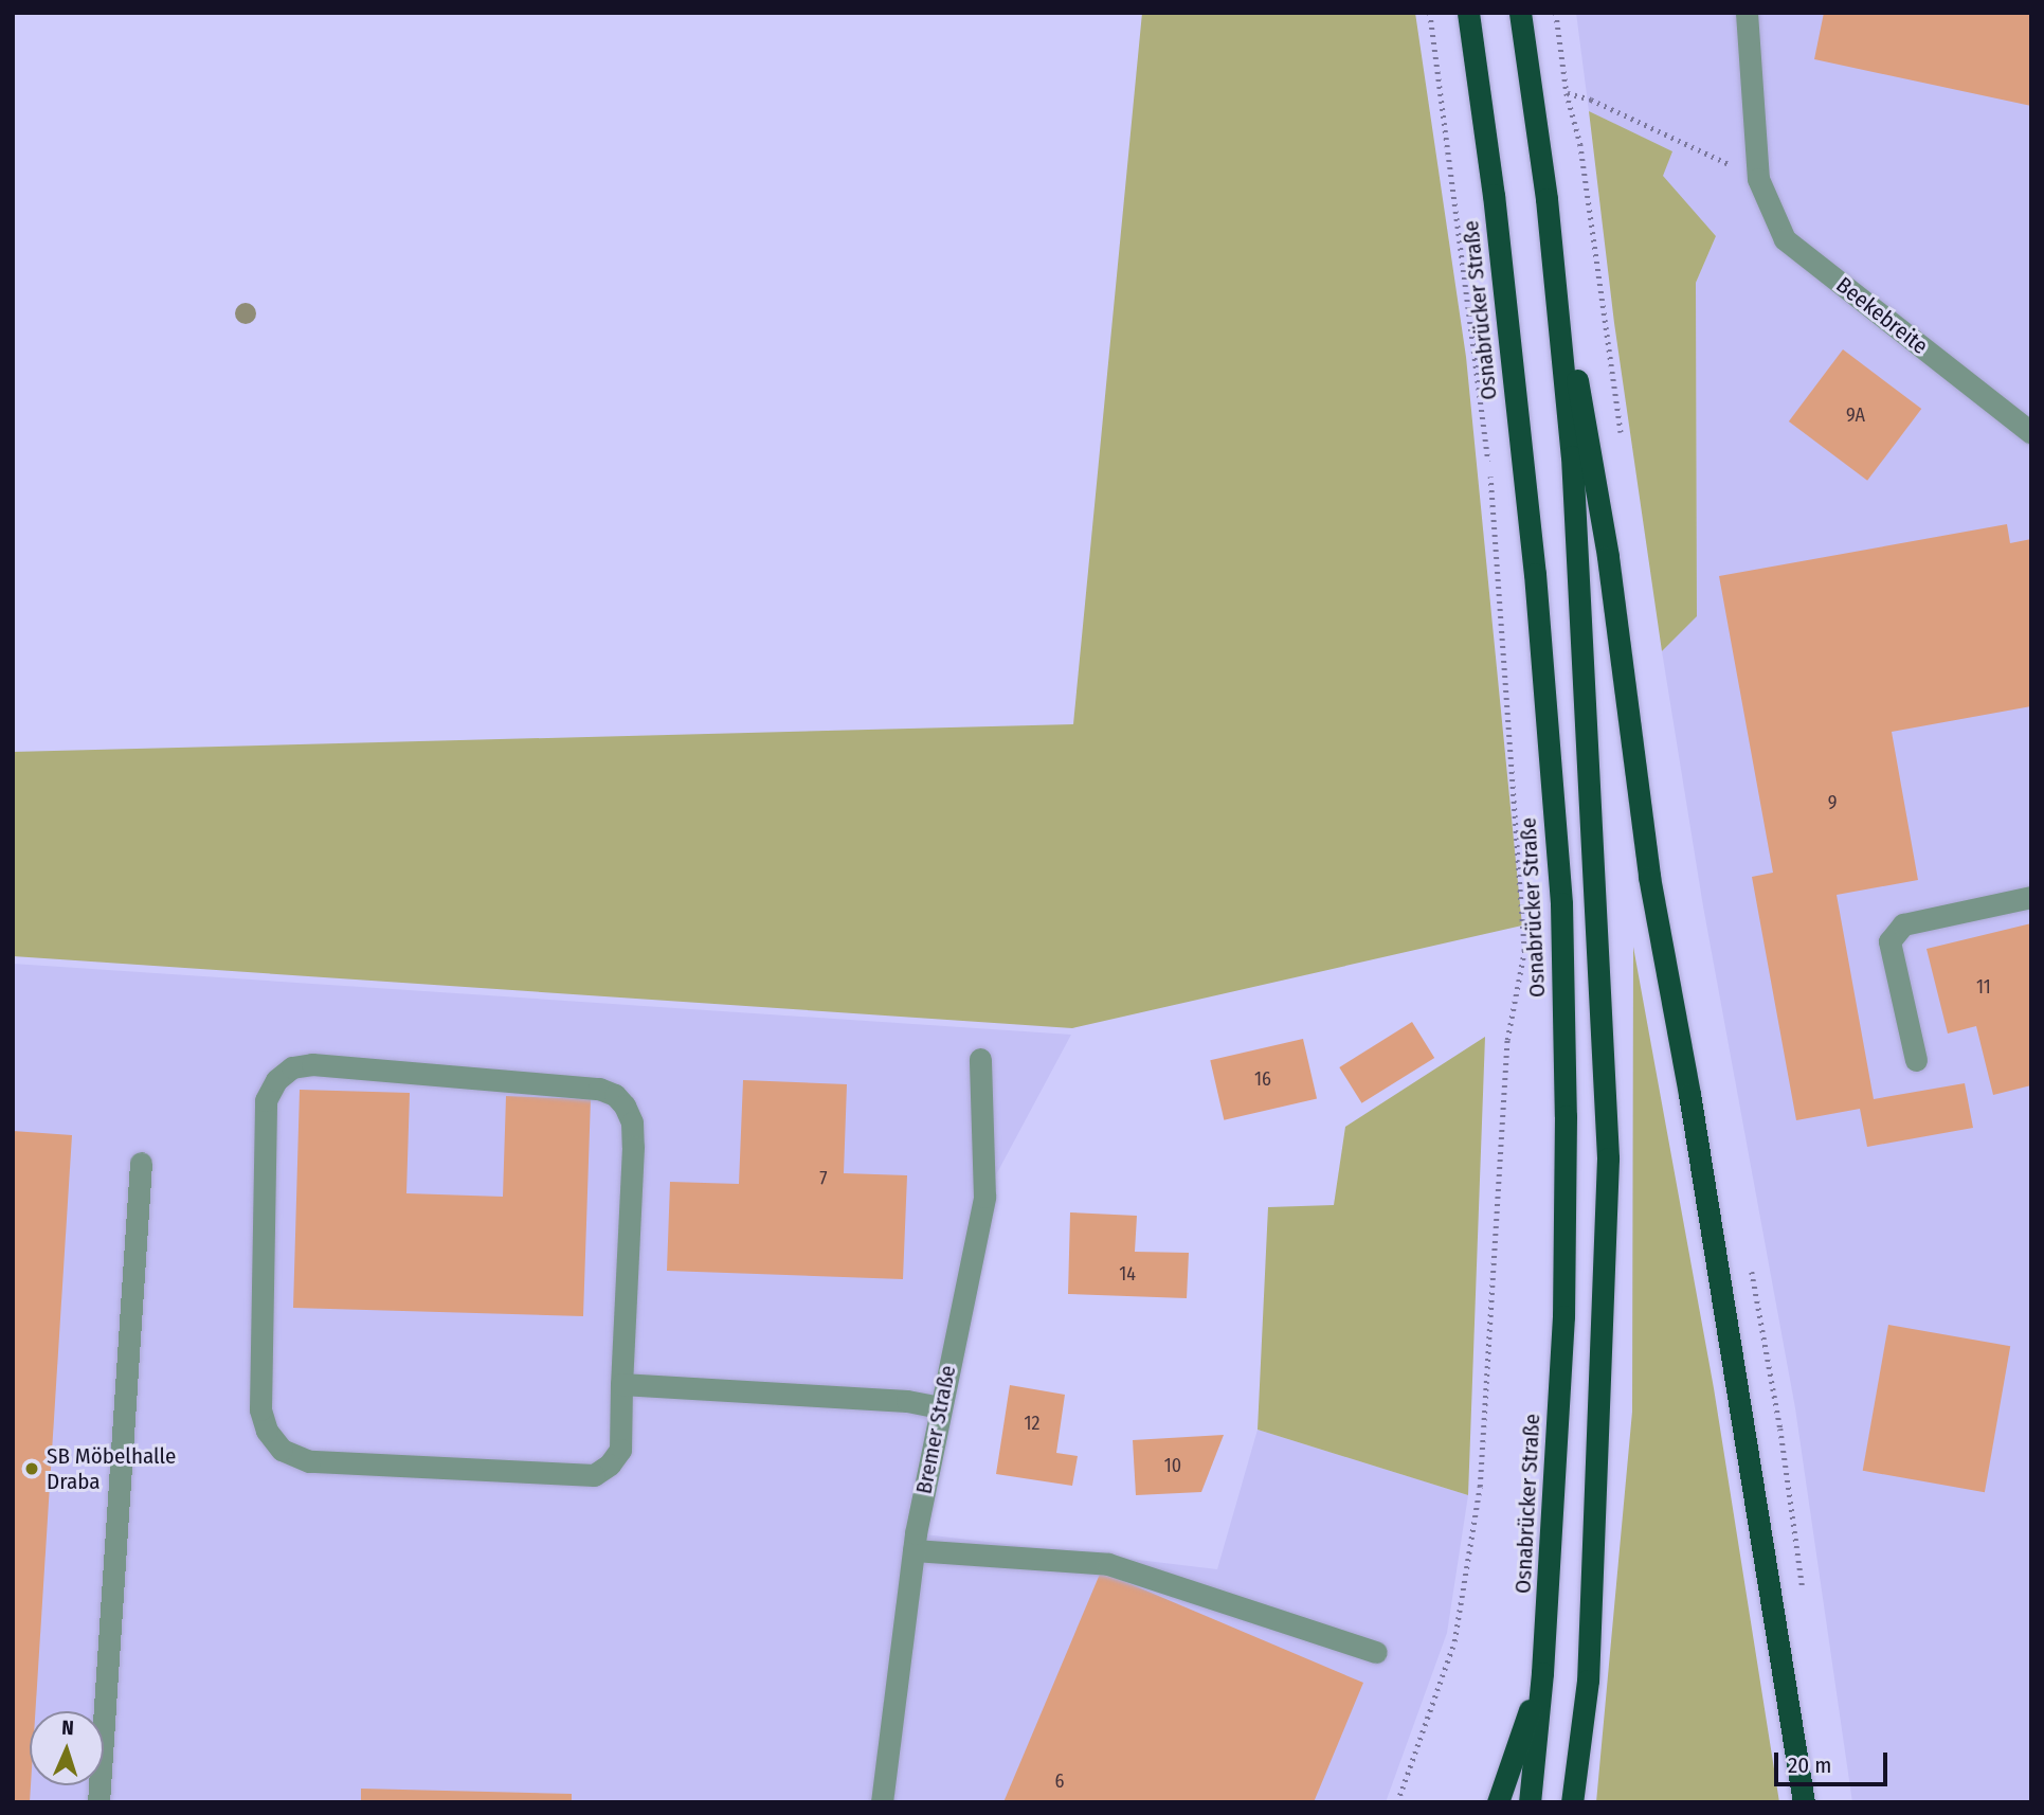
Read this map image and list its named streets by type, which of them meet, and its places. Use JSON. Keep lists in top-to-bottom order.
{
  "streets": {
    "highway": ["Osnabrücker Straße"],
    "street": ["Beekebreite", "Bremer Straße"]
  },
  "places": ["SB Möbelhalle Draba"],
  "house_numbers": [
    "9A",
    "9",
    "11",
    "16",
    "7",
    "14",
    "12",
    "10",
    "6"
  ],
  "scale_bar": "20 m",
  "north": "top"
}
